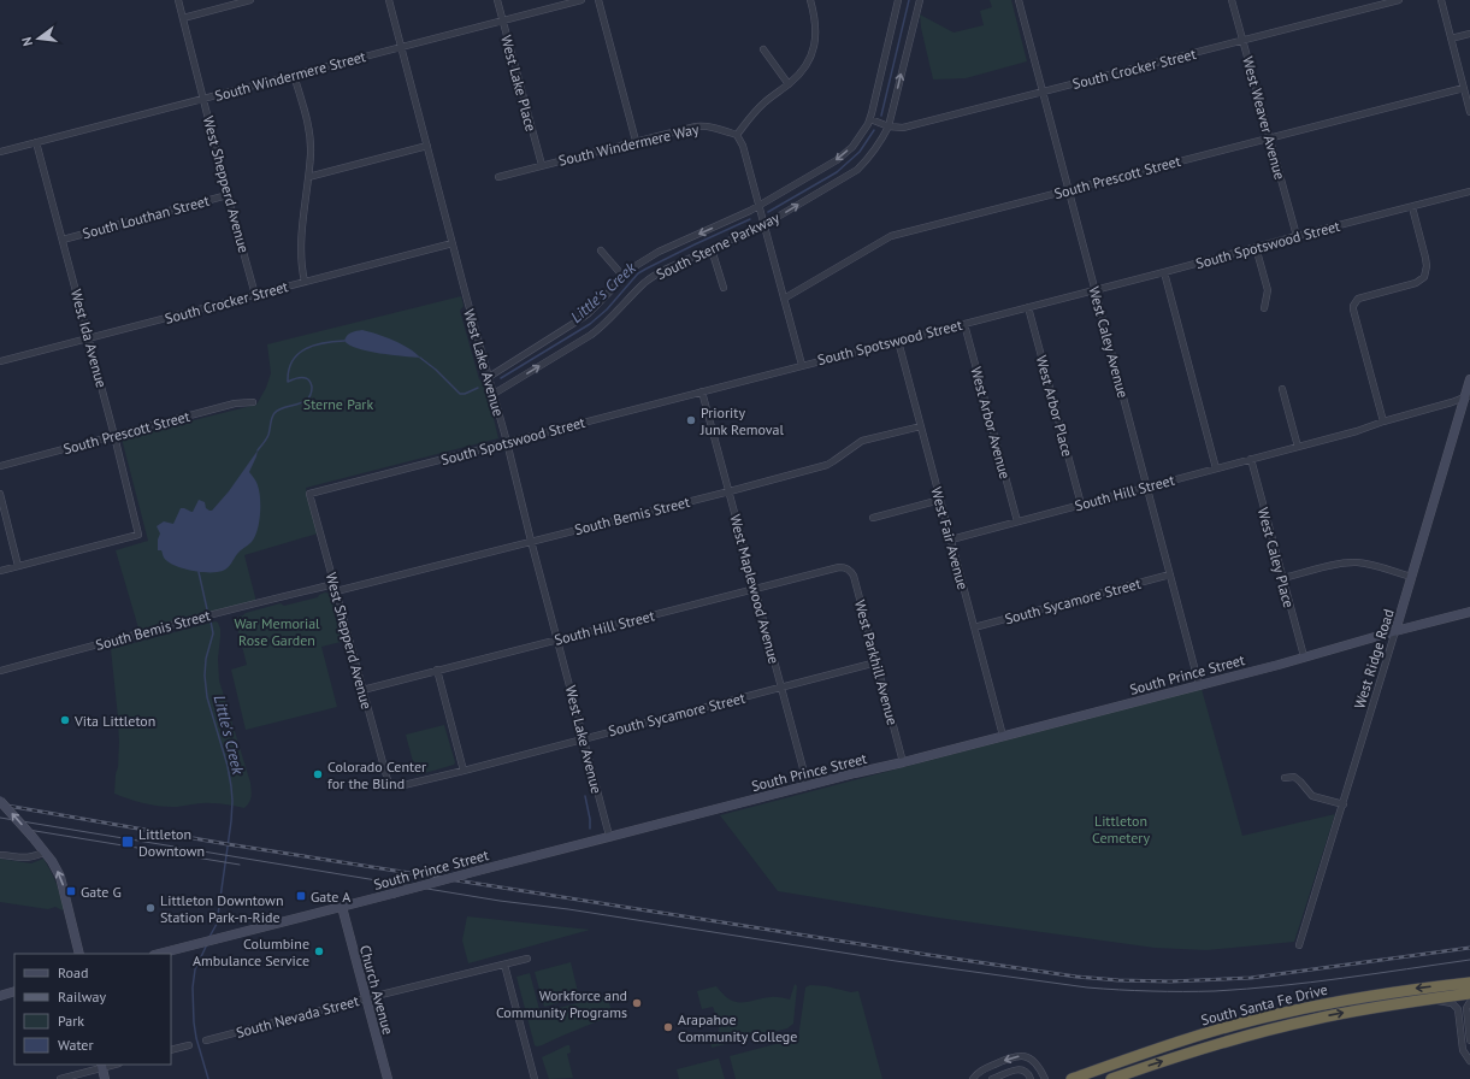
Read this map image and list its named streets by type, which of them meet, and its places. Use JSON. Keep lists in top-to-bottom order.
{
  "streets": {
    "highway": ["South Santa Fe Drive"],
    "street": [
      "South Crocker Street",
      "South Windermere Street",
      "West Lake Place",
      "West Weaver Avenue",
      "South Windermere Way",
      "South Prescott Street",
      "West Shepperd Avenue",
      "South Louthan Street",
      "South Spotswood Street",
      "South Sterne Parkway",
      "West Ida Avenue",
      "West Caley Avenue",
      "West Lake Avenue",
      "West Arbor Place",
      "West Arbor Avenue",
      "South Hill Street",
      "South Bemis Street",
      "West Fair Avenue",
      "West Caley Place",
      "West Maplewood Avenue",
      "South Sycamore Street",
      "West Ridge Road",
      "West Parkhill Avenue",
      "South Prince Street",
      "Church Avenue",
      "South Nevada Street"
    ]
  },
  "crossings": [
    ["South Crocker Street", "West Weaver Avenue"],
    ["South Crocker Street", "West Shepperd Avenue"],
    ["South Crocker Street", "South Sterne Parkway"],
    ["South Crocker Street", "West Ida Avenue"],
    ["South Crocker Street", "West Caley Avenue"],
    ["South Crocker Street", "West Lake Avenue"],
    ["South Windermere Street", "West Lake Place"],
    ["South Windermere Street", "West Shepperd Avenue"],
    ["South Windermere Street", "West Ida Avenue"],
    ["South Windermere Street", "West Lake Avenue"],
    ["West Lake Place", "South Windermere Way"],
    ["West Weaver Avenue", "South Prescott Street"],
    ["West Weaver Avenue", "South Spotswood Street"],
    ["South Prescott Street", "West Ida Avenue"],
    ["South Prescott Street", "West Caley Avenue"],
    ["West Shepperd Avenue", "South Louthan Street"],
    ["West Shepperd Avenue", "South Spotswood Street"],
    ["West Shepperd Avenue", "South Hill Street"],
    ["West Shepperd Avenue", "South Bemis Street"],
    ["West Shepperd Avenue", "South Sycamore Street"],
    ["South Louthan Street", "West Ida Avenue"],
    ["South Spotswood Street", "West Caley Avenue"],
    ["South Spotswood Street", "West Lake Avenue"],
    ["South Spotswood Street", "West Arbor Place"],
    ["South Spotswood Street", "West Arbor Avenue"],
    ["South Spotswood Street", "West Fair Avenue"],
    ["South Spotswood Street", "West Maplewood Avenue"],
    ["South Sterne Parkway", "West Lake Avenue"],
    ["West Caley Avenue", "South Hill Street"],
    ["West Caley Avenue", "South Sycamore Street"],
    ["West Caley Avenue", "South Prince Street"],
    ["West Lake Avenue", "South Hill Street"],
    ["West Lake Avenue", "South Bemis Street"],
    ["West Lake Avenue", "South Sycamore Street"],
    ["West Lake Avenue", "South Prince Street"],
    ["West Arbor Place", "South Hill Street"],
    ["West Arbor Avenue", "South Hill Street"],
    ["South Hill Street", "West Fair Avenue"],
    ["South Hill Street", "West Caley Place"],
    ["South Hill Street", "West Maplewood Avenue"],
    ["South Hill Street", "West Ridge Road"],
    ["South Hill Street", "West Parkhill Avenue"],
    ["South Bemis Street", "West Fair Avenue"],
    ["South Bemis Street", "West Maplewood Avenue"],
    ["West Fair Avenue", "South Sycamore Street"],
    ["West Fair Avenue", "South Prince Street"],
    ["West Caley Place", "South Prince Street"],
    ["West Maplewood Avenue", "South Sycamore Street"],
    ["West Maplewood Avenue", "South Prince Street"],
    ["South Sycamore Street", "West Parkhill Avenue"],
    ["West Ridge Road", "South Prince Street"],
    ["West Parkhill Avenue", "South Prince Street"],
    ["South Prince Street", "Church Avenue"],
    ["Church Avenue", "South Nevada Street"]
  ],
  "water": ["Little's Creek"],
  "parks": ["Sterne Park", "War Memorial Rose Garden", "Littleton Cemetery"],
  "places": {
    "other": [
      "Priority Junk Removal",
      "Vita Littleton",
      "Colorado Center for the Blind",
      "Littleton Downtown Station Park-n-Ride",
      "Columbine Ambulance Service",
      "Workforce and Community Programs",
      "Arapahoe Community College"
    ],
    "transit": ["Littleton Downtown", "Gate G", "Gate A"]
  },
  "legend": [
    "Road",
    "Railway",
    "Park",
    "Water"
  ],
  "north": "left"
}
